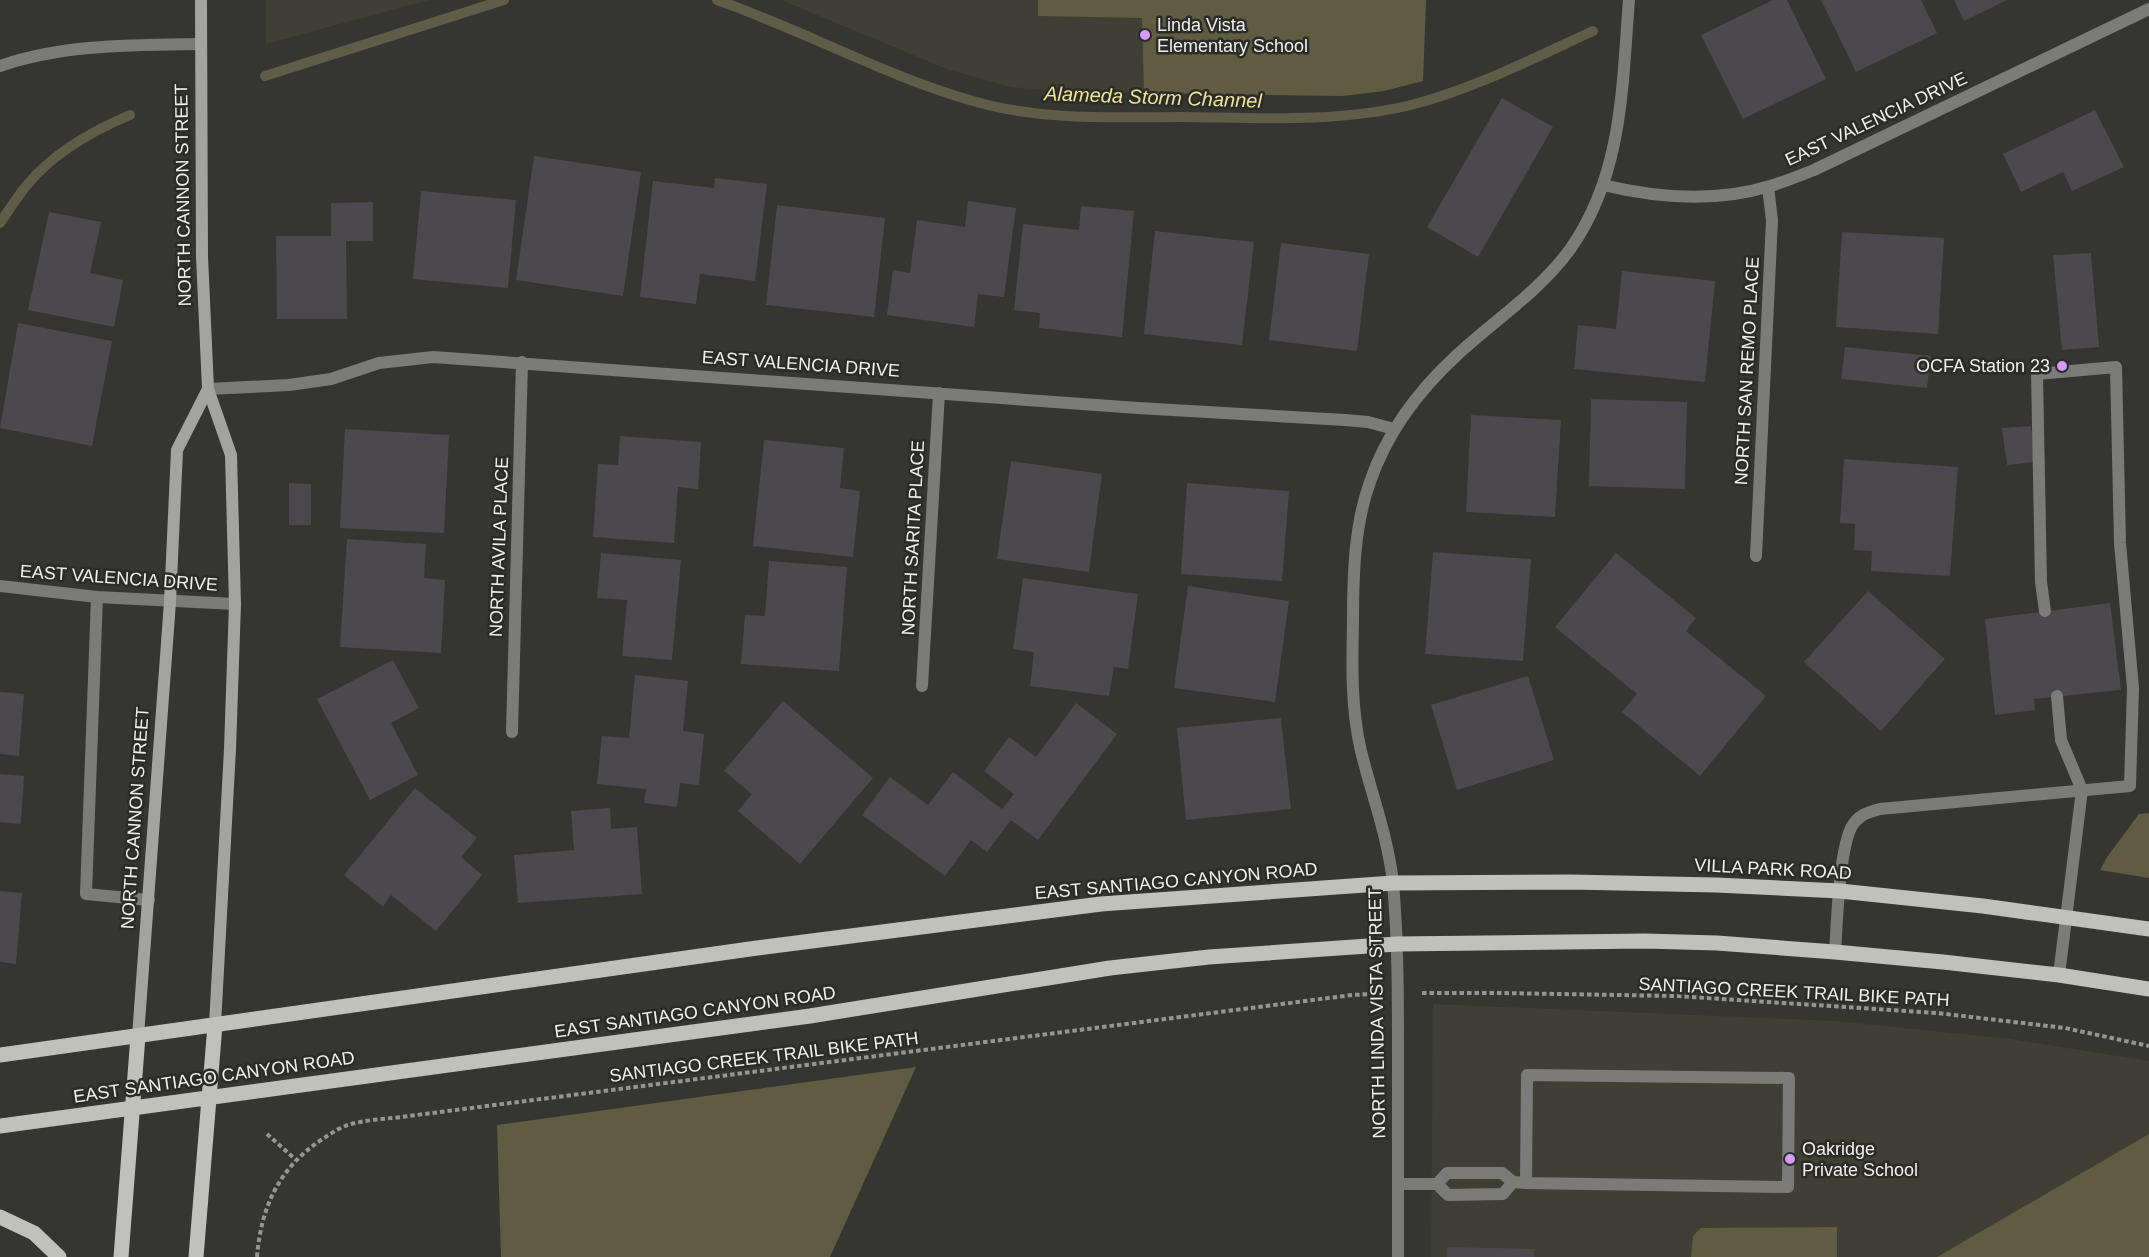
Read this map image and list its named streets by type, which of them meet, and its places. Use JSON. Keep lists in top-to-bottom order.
{
  "streets": {
    "main road": ["NORTH CANNON STREET", "VILLA PARK ROAD", "EAST SANTIAGO CANYON ROAD"],
    "street": [
      "EAST VALENCIA DRIVE",
      "NORTH SAN REMO PLACE",
      "NORTH SARITA PLACE",
      "NORTH AVILA PLACE",
      "NORTH LINDA VISTA STREET"
    ],
    "path": ["SANTIAGO CREEK TRAIL BIKE PATH"]
  },
  "crossings": [
    ["EAST VALENCIA DRIVE", "NORTH CANNON STREET"],
    ["EAST VALENCIA DRIVE", "NORTH SAN REMO PLACE"],
    ["EAST VALENCIA DRIVE", "NORTH SARITA PLACE"],
    ["EAST VALENCIA DRIVE", "NORTH AVILA PLACE"],
    ["EAST VALENCIA DRIVE", "NORTH LINDA VISTA STREET"],
    ["NORTH CANNON STREET", "EAST SANTIAGO CANYON ROAD"],
    ["VILLA PARK ROAD", "EAST SANTIAGO CANYON ROAD"],
    ["VILLA PARK ROAD", "NORTH LINDA VISTA STREET"],
    ["EAST SANTIAGO CANYON ROAD", "NORTH LINDA VISTA STREET"]
  ],
  "water": ["Alameda Storm Channel"],
  "places": ["Linda Vista Elementary School", "OCFA Station 23", "Oakridge Private School"]
}
